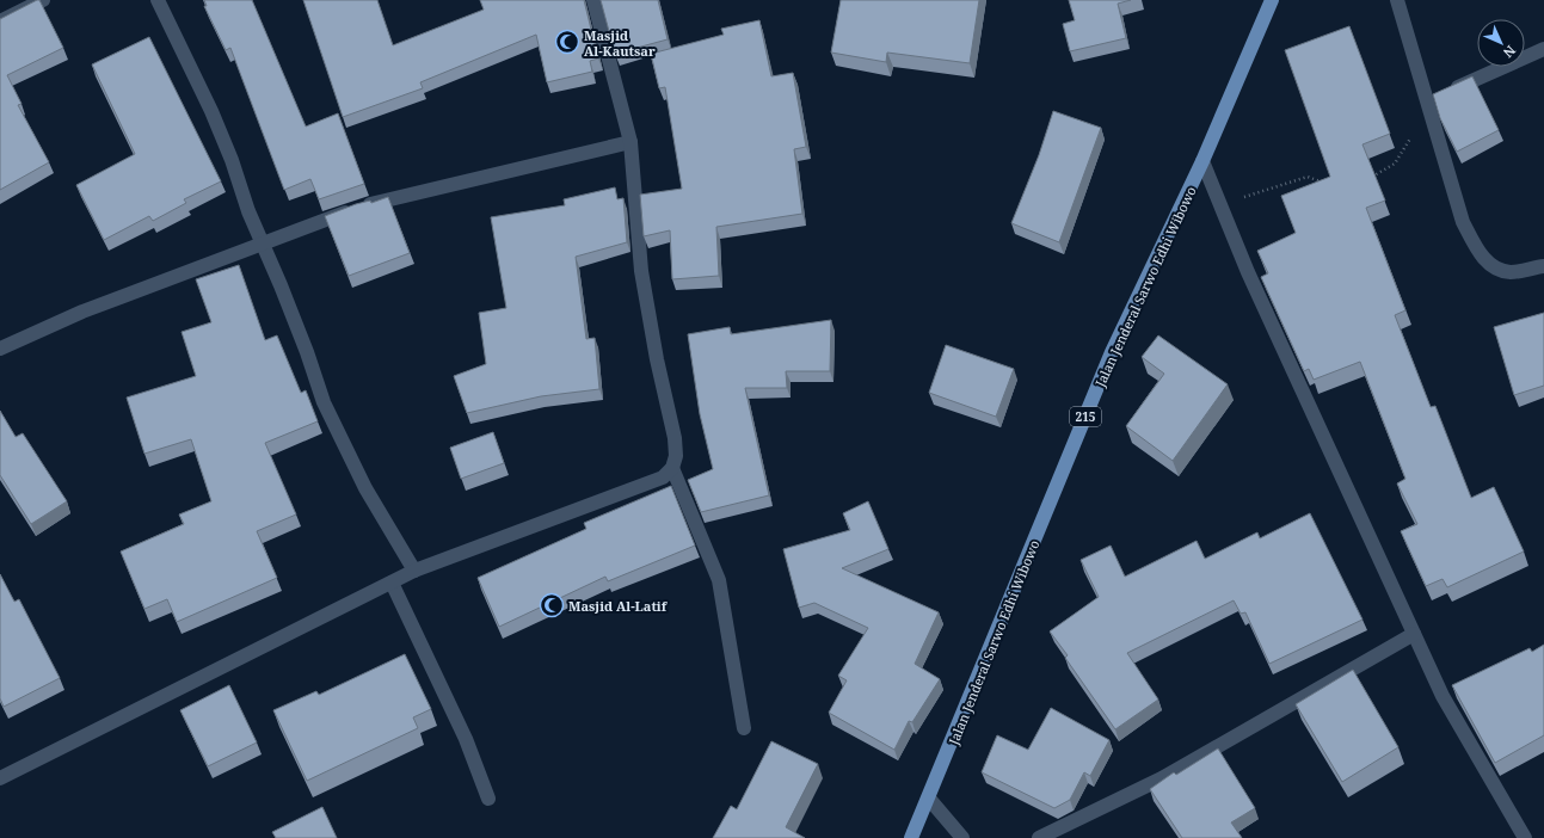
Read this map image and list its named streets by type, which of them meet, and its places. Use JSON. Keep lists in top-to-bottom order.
{
  "streets": {
    "main road": ["Jalan Jenderal Sarwo Edhi Wibowo", "215"]
  },
  "places": {
    "mosque": ["Masjid Al-Kautsar", "Masjid Al-Latif"]
  },
  "north": "bottom right"
}
